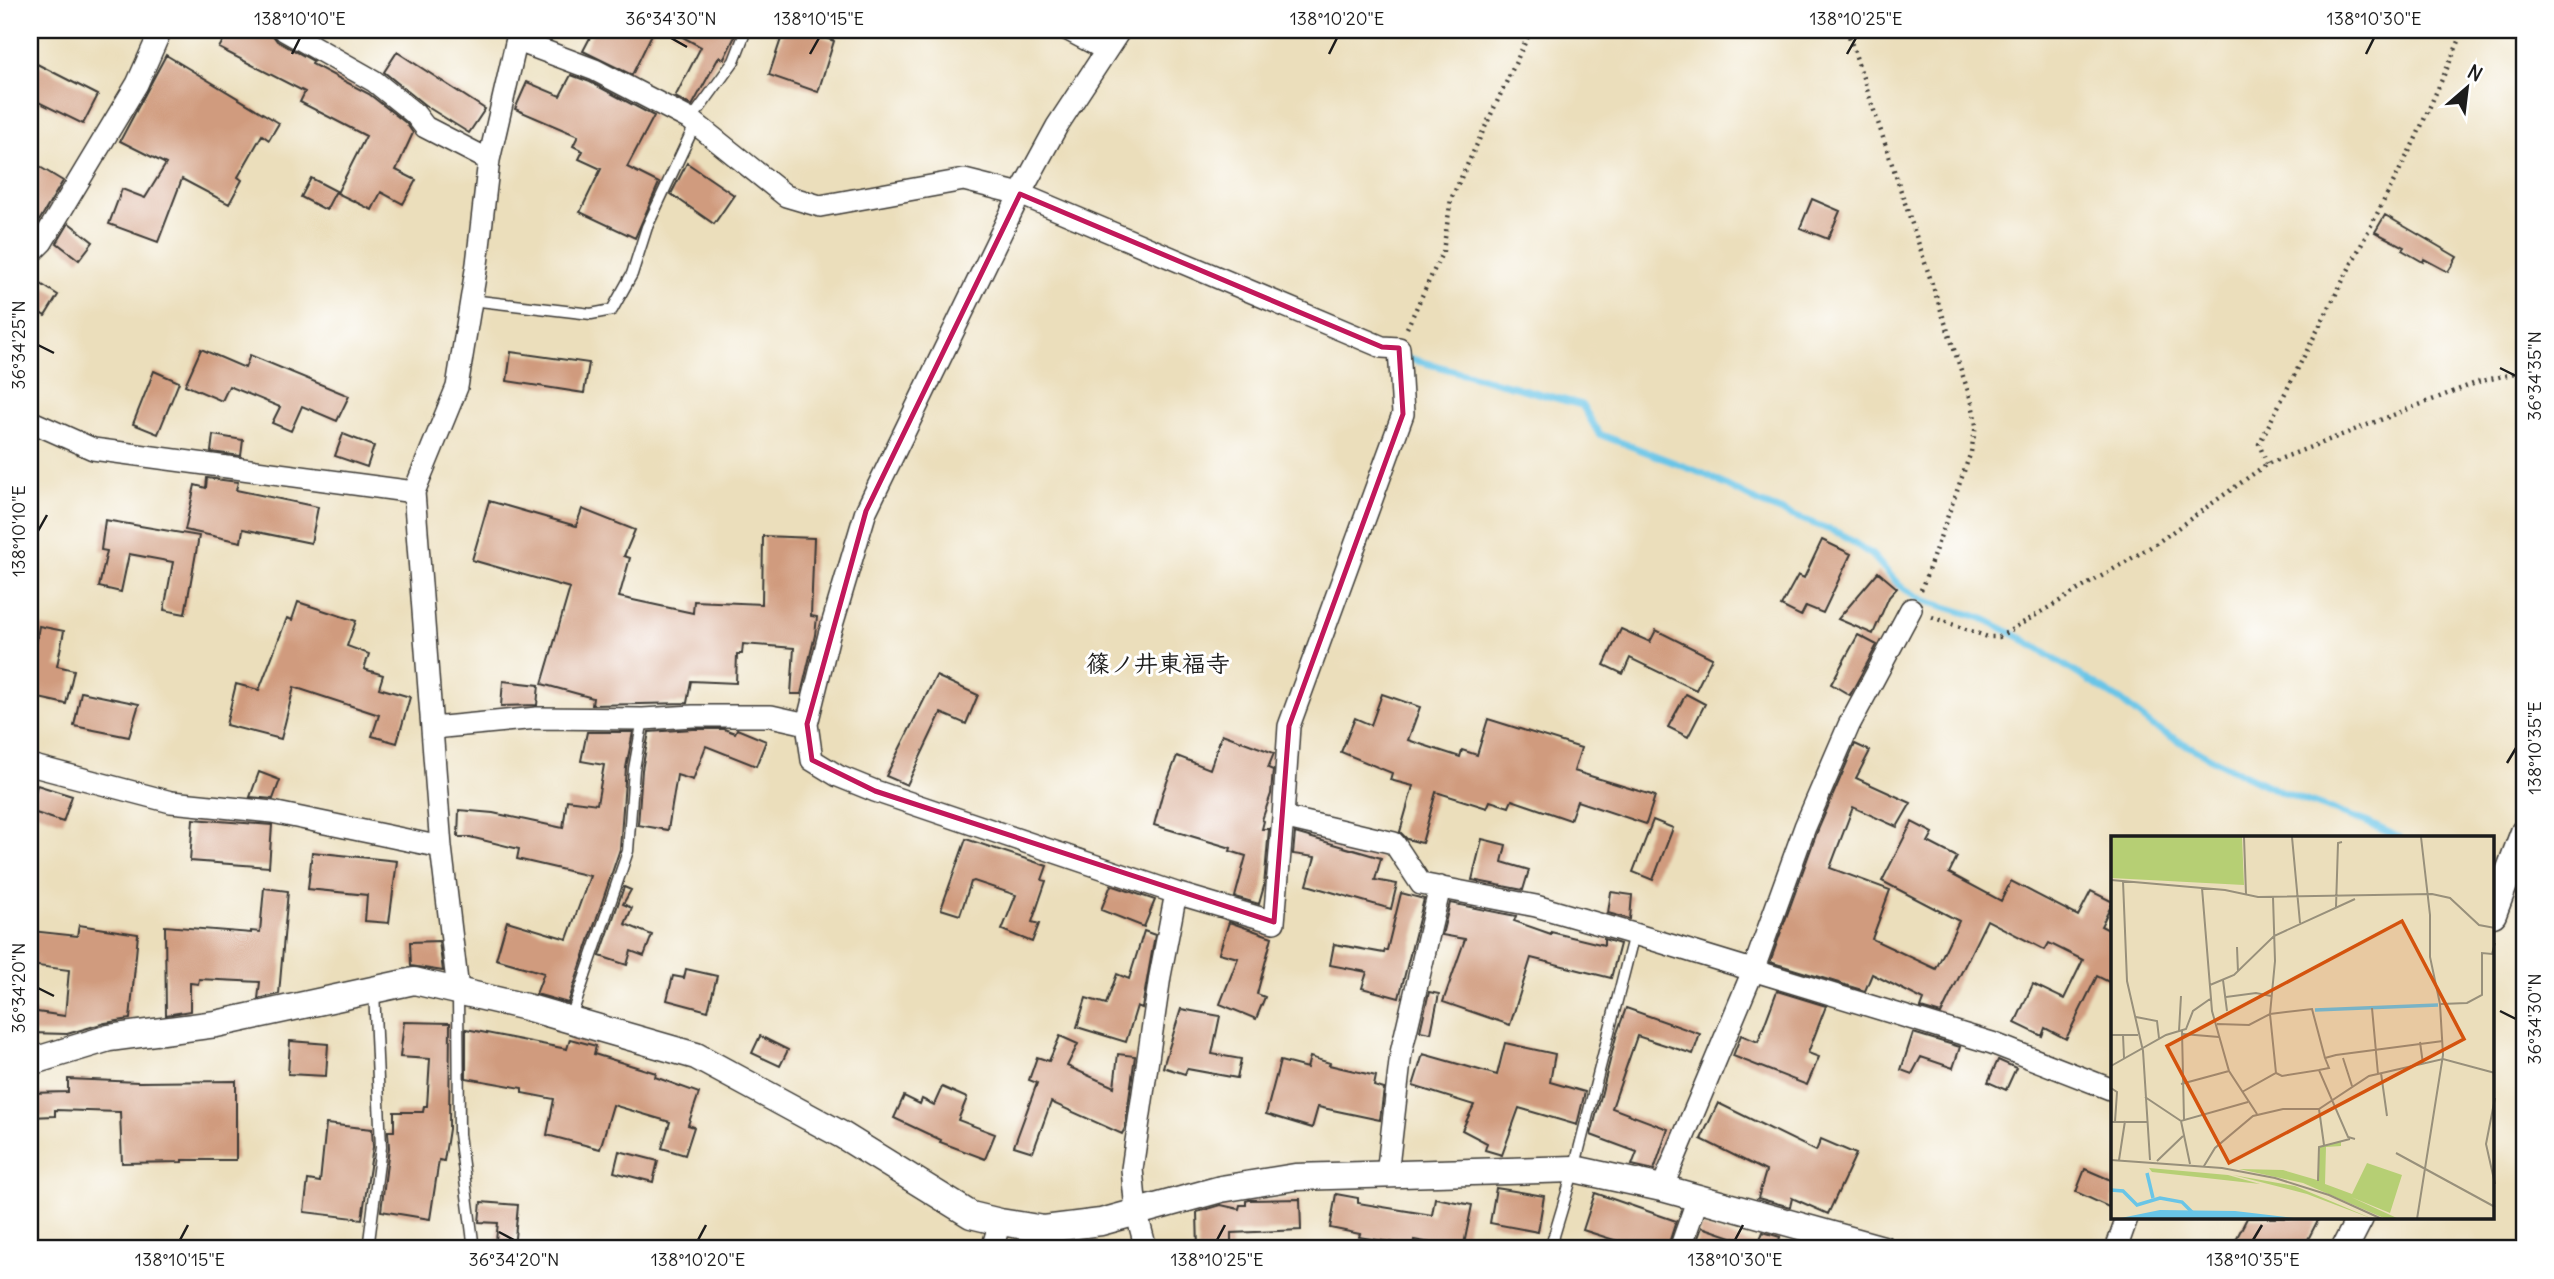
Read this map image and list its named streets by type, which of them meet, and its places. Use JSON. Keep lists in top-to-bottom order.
{
  "districts": ["篠ノ井東福寺"],
  "north": "top right",
  "coordinates": [
    "138°10'10\"E",
    "36°34'30\"N",
    "138°10'15\"E",
    "138°10'20\"E",
    "138°10'25\"E",
    "138°10'30\"E",
    "36°34'25\"N",
    "36°34'35\"N",
    "138°10'35\"E",
    "36°34'20\"N"
  ]
}
